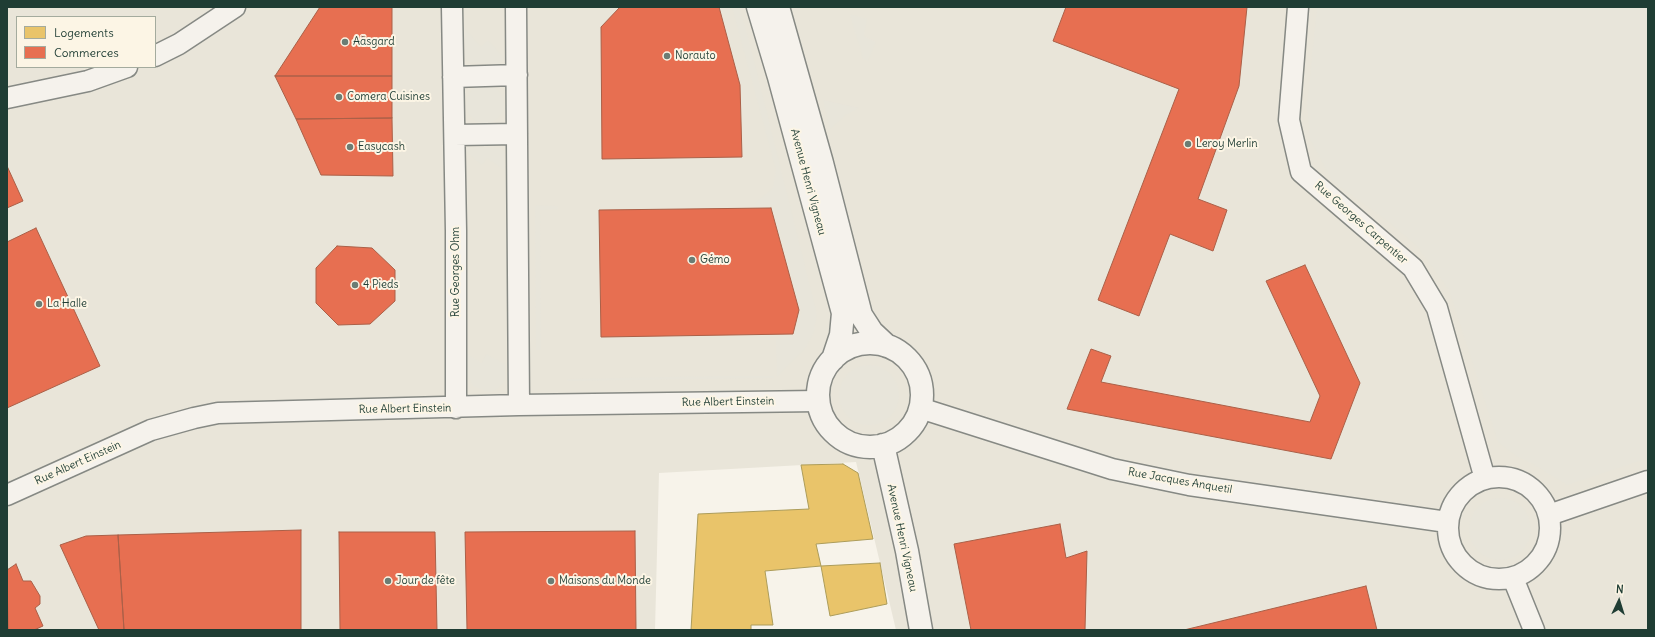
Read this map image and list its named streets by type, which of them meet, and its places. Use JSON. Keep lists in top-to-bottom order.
{
  "streets": {
    "street": [
      "Avenue Henri Vigneau",
      "Rue Georges Carpentier",
      "Rue Georges Ohm",
      "Rue Albert Einstein",
      "Rue Jacques Anquetil"
    ]
  },
  "crossings": [
    ["Avenue Henri Vigneau", "Rue Albert Einstein"],
    ["Avenue Henri Vigneau", "Rue Jacques Anquetil"],
    ["Rue Georges Carpentier", "Rue Jacques Anquetil"],
    ["Rue Georges Ohm", "Rue Albert Einstein"],
    ["Rue Albert Einstein", "Rue Jacques Anquetil"]
  ],
  "places": [
    "Aäsgard",
    "Norauto",
    "Comera Cuisines",
    "Leroy Merlin",
    "Easycash",
    "Gémo",
    "4 Pieds",
    "La Halle",
    "Jour de fête",
    "Maisons du Monde"
  ],
  "legend": ["Logements", "Commerces"],
  "north": "top"
}
